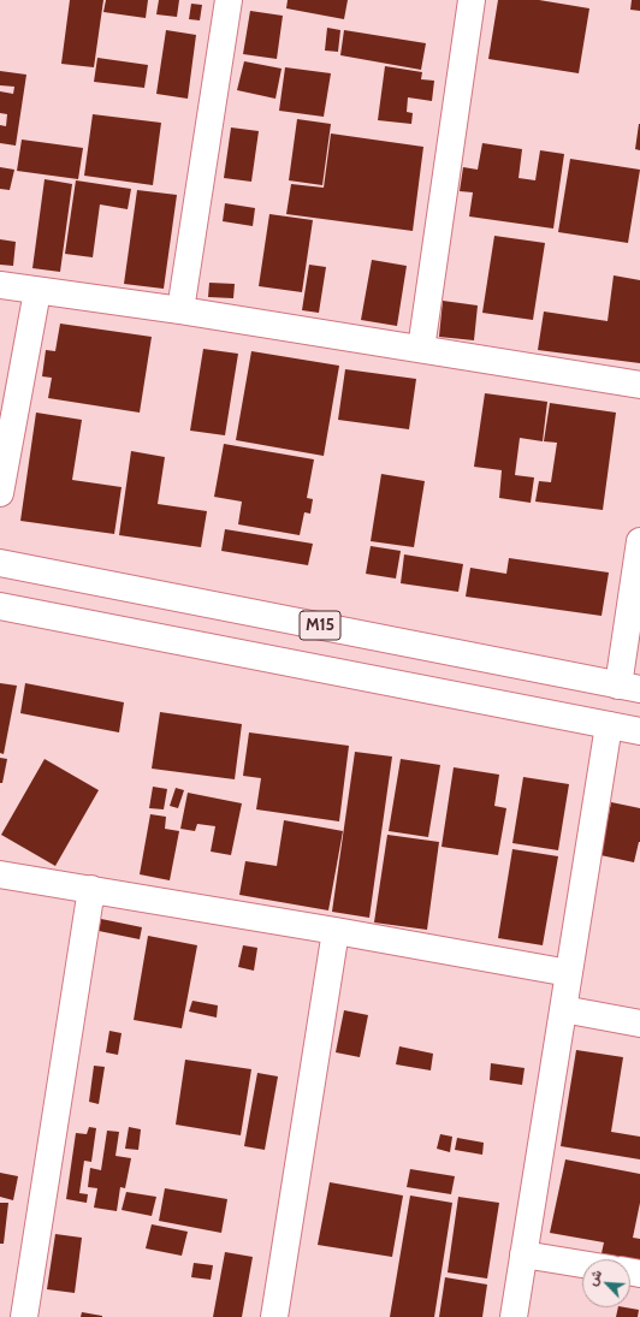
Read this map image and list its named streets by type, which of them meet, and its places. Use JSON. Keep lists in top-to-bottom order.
{
  "streets": {
    "main road": ["M15"]
  },
  "north": "top left"
}
